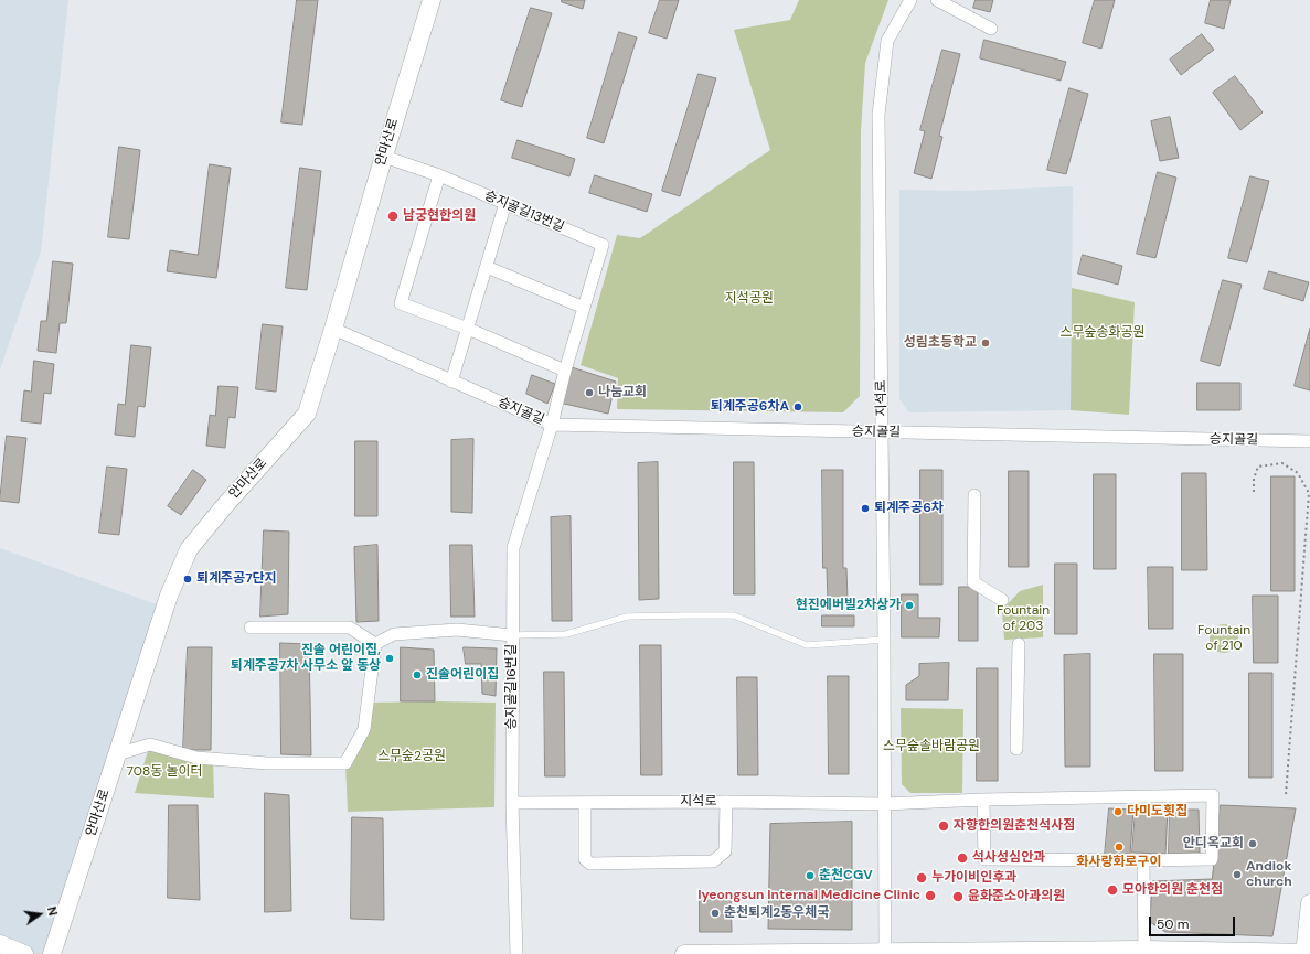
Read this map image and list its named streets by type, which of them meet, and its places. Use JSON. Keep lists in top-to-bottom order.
{
  "streets": {
    "street": [
      "안마산로",
      "승지골길13번길",
      "지석로",
      "승지골길",
      "승지골길16번길"
    ]
  },
  "crossings": [
    ["안마산로", "승지골길13번길"],
    ["안마산로", "승지골길"],
    ["승지골길13번길", "승지골길"],
    ["승지골길13번길", "승지골길16번길"],
    ["지석로", "승지골길"],
    ["지석로", "승지골길16번길"],
    ["승지골길", "승지골길16번길"]
  ],
  "parks": [
    "지석공원",
    "스무숲송화공원",
    "Fountain of 203",
    "Fountain of 210",
    "스무숲솔바람공원",
    "스무숲2공원",
    "708동 놀이터"
  ],
  "places": [
    "남궁현한의원",
    "성림초등학교",
    "나눔교회",
    "퇴계주공6차A",
    "퇴계주공6차",
    "퇴계주공7단지",
    "현진에버빌2차상가",
    "진솔 어린이집, 퇴계주공7차 사무소 앞 동상",
    "진솔어린이집",
    "다미도횟집",
    "자향한의원춘천석사점",
    "안디옥교회",
    "화사랑화로구이",
    "석사성심안과",
    "Andiok church",
    "춘천CGV",
    "누가이비인후과",
    "모아한의원 춘천점",
    "Iyeongsun Internal Medicine Clinic",
    "윤화준소아과의원",
    "춘천퇴계2동우체국"
  ],
  "scale_bar": "50 m",
  "north": "right"
}
